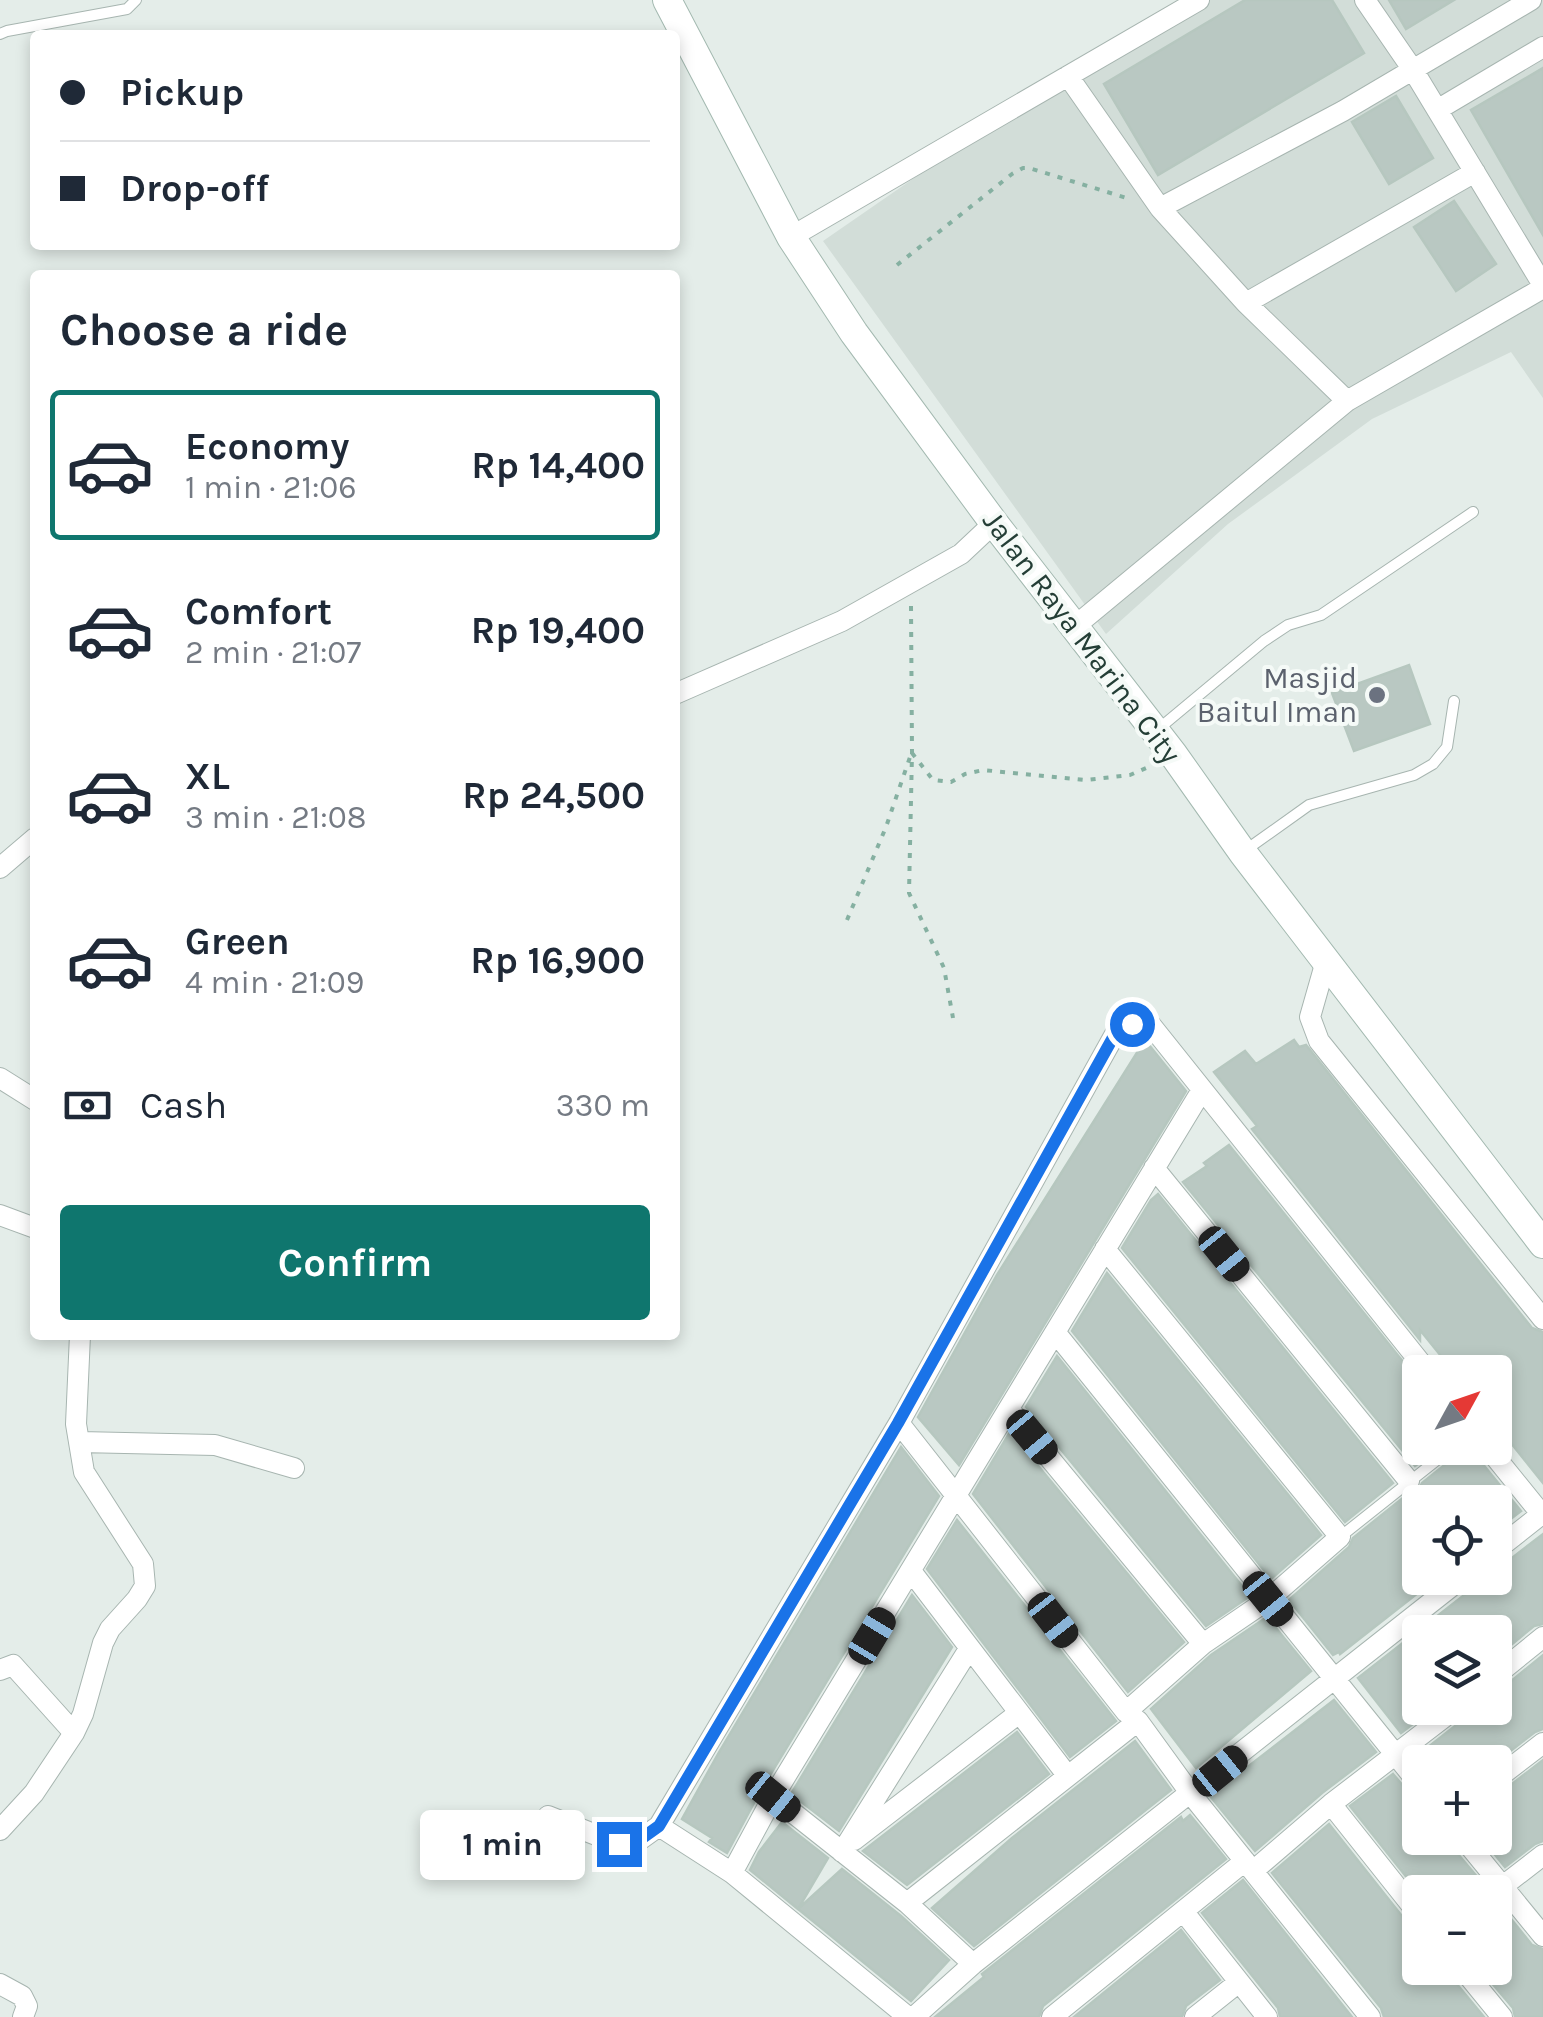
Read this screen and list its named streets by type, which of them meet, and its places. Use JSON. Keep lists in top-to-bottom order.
{
  "streets": {
    "main road": ["Jalan Raya Marina City"]
  },
  "places": ["Masjid Baitul Iman"],
  "north": "top right",
  "page": {
    "banner": ["Pickup", "Drop-off"],
    "heading": "Choose a ride",
    "list": [
      {
        "name": "Economy",
        "note": "1 min · 21:06",
        "value": "Rp 14,400"
      },
      {
        "name": "Comfort",
        "note": "2 min · 21:07",
        "value": "Rp 19,400"
      },
      {
        "name": "XL",
        "note": "3 min · 21:08",
        "value": "Rp 24,500"
      },
      {
        "name": "Green",
        "note": "4 min · 21:09",
        "value": "Rp 16,900"
      }
    ],
    "pay": ["Cash", "330 m"],
    "buttons": "Confirm",
    "map_buttons": ["+", "−"],
    "bubble": "1 min"
  }
}
